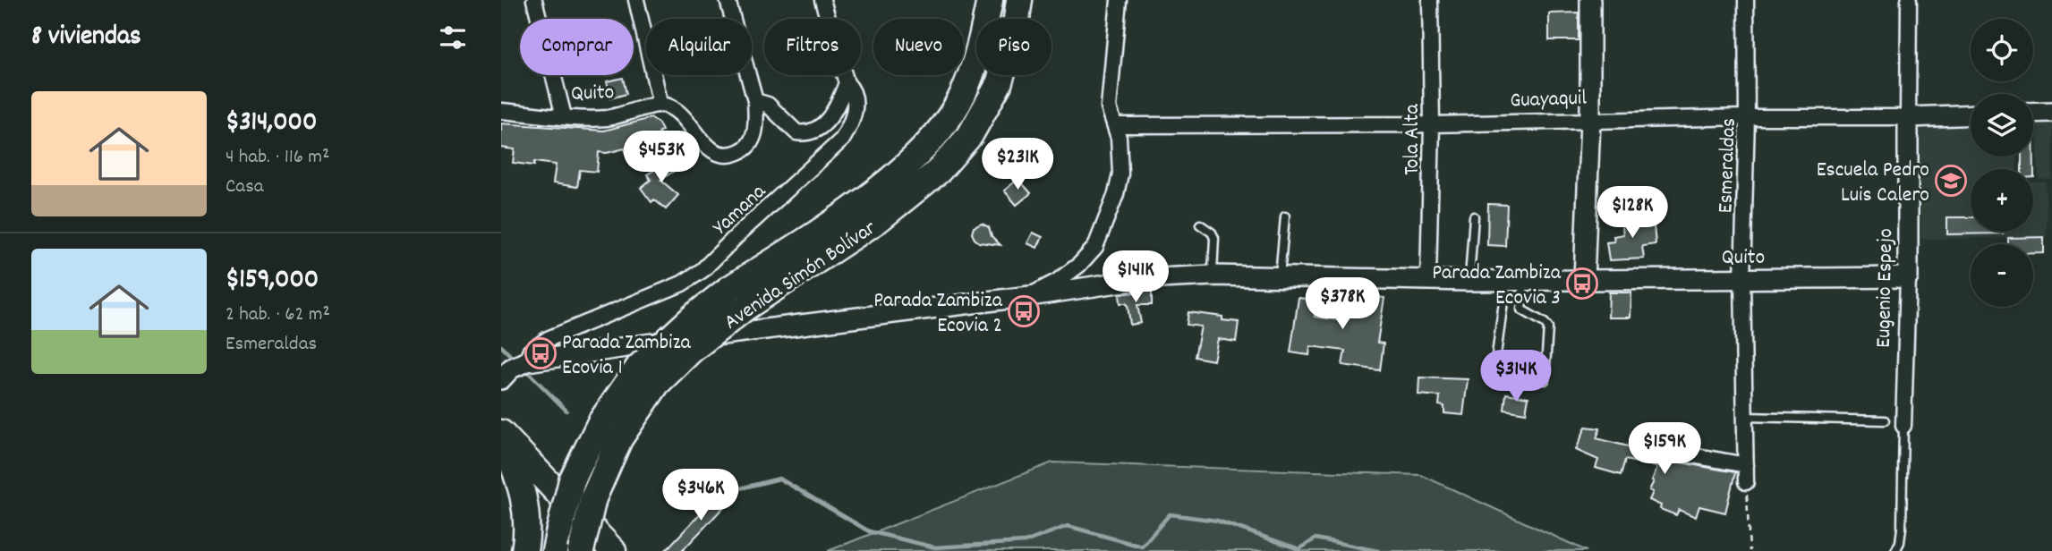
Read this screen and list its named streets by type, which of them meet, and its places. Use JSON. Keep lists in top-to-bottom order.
{
  "streets": {
    "highway": ["Avenida Simón Bolívar"],
    "street": [
      "Quito",
      "Guayaquil",
      "Tola Alta",
      "Esmeraldas",
      "Yamana",
      "Eugenio Espejo"
    ]
  },
  "crossings": [
    ["Quito", "Tola Alta"],
    ["Quito", "Esmeraldas"],
    ["Quito", "Yamana"],
    ["Quito", "Eugenio Espejo"],
    ["Guayaquil", "Tola Alta"],
    ["Guayaquil", "Esmeraldas"],
    ["Guayaquil", "Eugenio Espejo"]
  ],
  "places": {
    "school or university": ["Escuela Pedro Luis Calero"],
    "bus stop": ["Parada Zambiza Ecovia 3", "Parada Zambiza Ecovia 2", "Parada Zambiza Ecovia 1"]
  },
  "page": {
    "heading": "8 viviendas",
    "map_buttons": ["+", "−"],
    "chip": [
      "Comprar",
      "Alquilar",
      "Filtros",
      "Nuevo",
      "Piso"
    ],
    "list": [
      {
        "name": "$314,000",
        "note": "4 hab. · 116 m² · Casa"
      },
      {
        "name": "$159,000",
        "note": "2 hab. · 62 m² · Esmeraldas"
      }
    ],
    "price": [
      "$453K",
      "$231K",
      "$128K",
      "$141K",
      "$378K",
      "$314K",
      "$159K",
      "$346K"
    ]
  }
}
